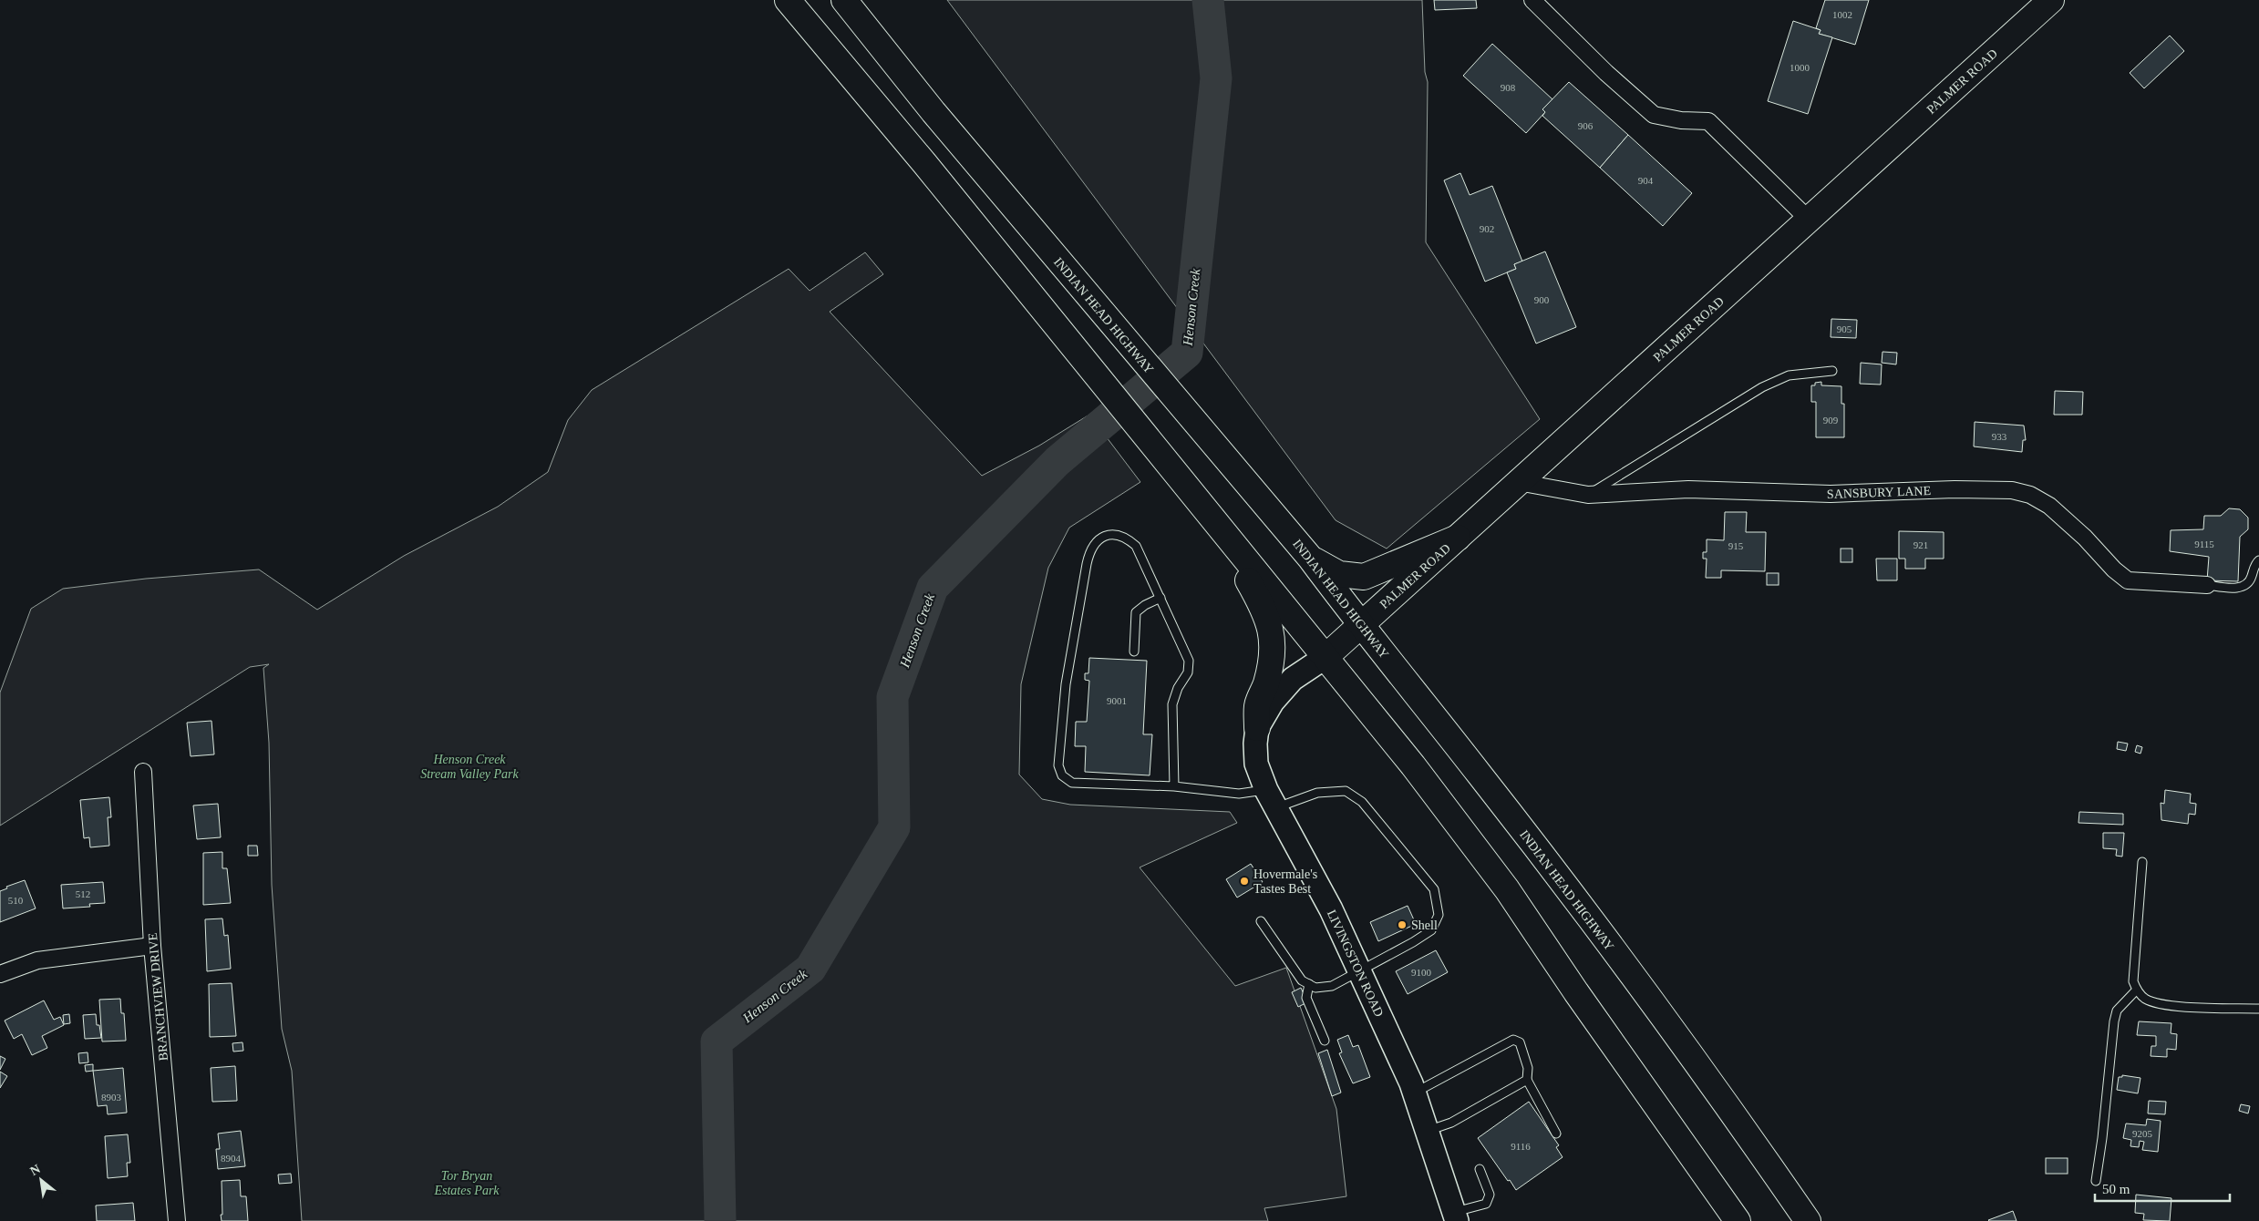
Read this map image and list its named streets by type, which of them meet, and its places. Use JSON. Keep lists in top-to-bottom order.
{
  "streets": {
    "main road": ["PALMER ROAD", "INDIAN HEAD HIGHWAY", "LIVINGSTON ROAD"],
    "street": ["SANSBURY LANE", "BRANCHVIEW DRIVE"]
  },
  "crossings": [
    ["PALMER ROAD", "INDIAN HEAD HIGHWAY"],
    ["PALMER ROAD", "SANSBURY LANE"],
    ["PALMER ROAD", "LIVINGSTON ROAD"]
  ],
  "water": ["Henson Creek"],
  "parks": ["Henson Creek Stream Valley Park", "Tor Bryan Estates Park"],
  "places": ["Hovermale's Tastes Best", "Shell"],
  "house_numbers": [
    "1002",
    "1000",
    "908",
    "906",
    "904",
    "902",
    "900",
    "905",
    "909",
    "933",
    "9115",
    "921",
    "915",
    "9001",
    "512",
    "510",
    "9100",
    "8903",
    "9205",
    "9116",
    "8904"
  ],
  "scale_bar": "50 m",
  "north": "top left"
}
